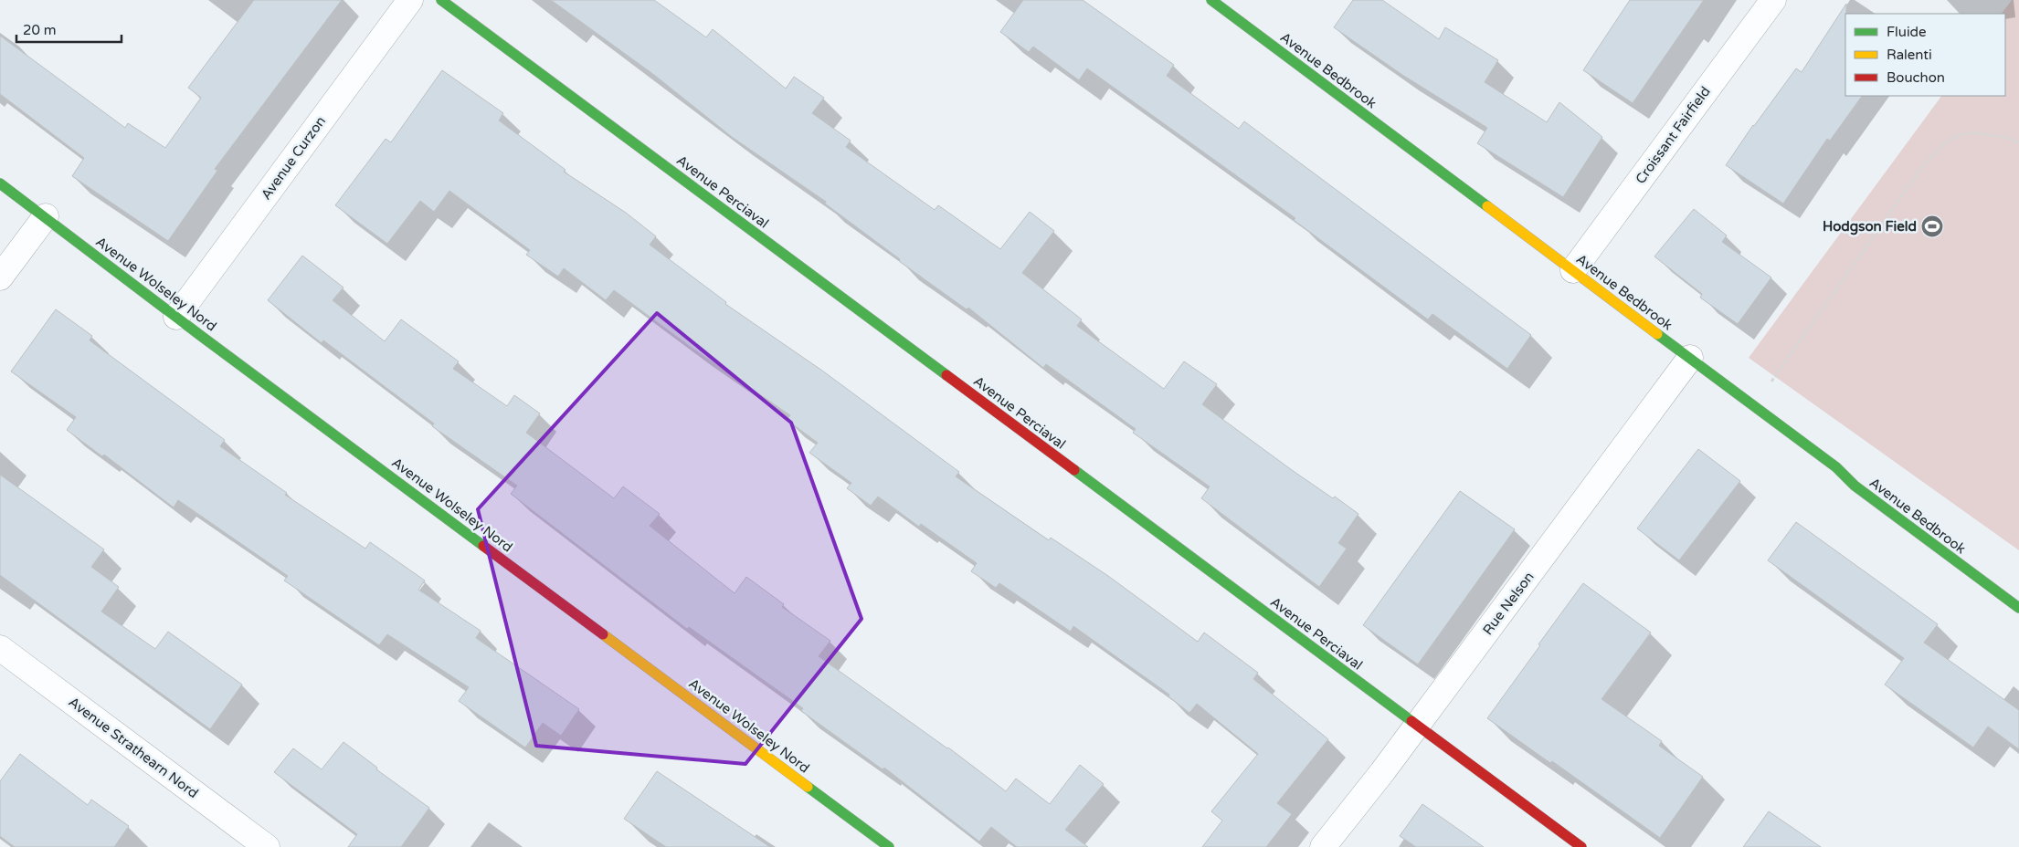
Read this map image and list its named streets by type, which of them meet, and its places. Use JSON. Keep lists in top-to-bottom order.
{
  "streets": {
    "street": [
      "Avenue Bedbrook",
      "Croissant Fairfield",
      "Avenue Curzon",
      "Avenue Perciaval",
      "Avenue Wolseley Nord",
      "Rue Nelson",
      "Avenue Strathearn Nord"
    ]
  },
  "crossings": [
    ["Avenue Bedbrook", "Croissant Fairfield"],
    ["Avenue Bedbrook", "Rue Nelson"],
    ["Avenue Curzon", "Avenue Wolseley Nord"],
    ["Avenue Perciaval", "Rue Nelson"]
  ],
  "places": {
    "sports": ["Hodgson Field"]
  },
  "legend": ["Fluide", "Ralenti", "Bouchon"],
  "scale_bar": "20 m"
}
